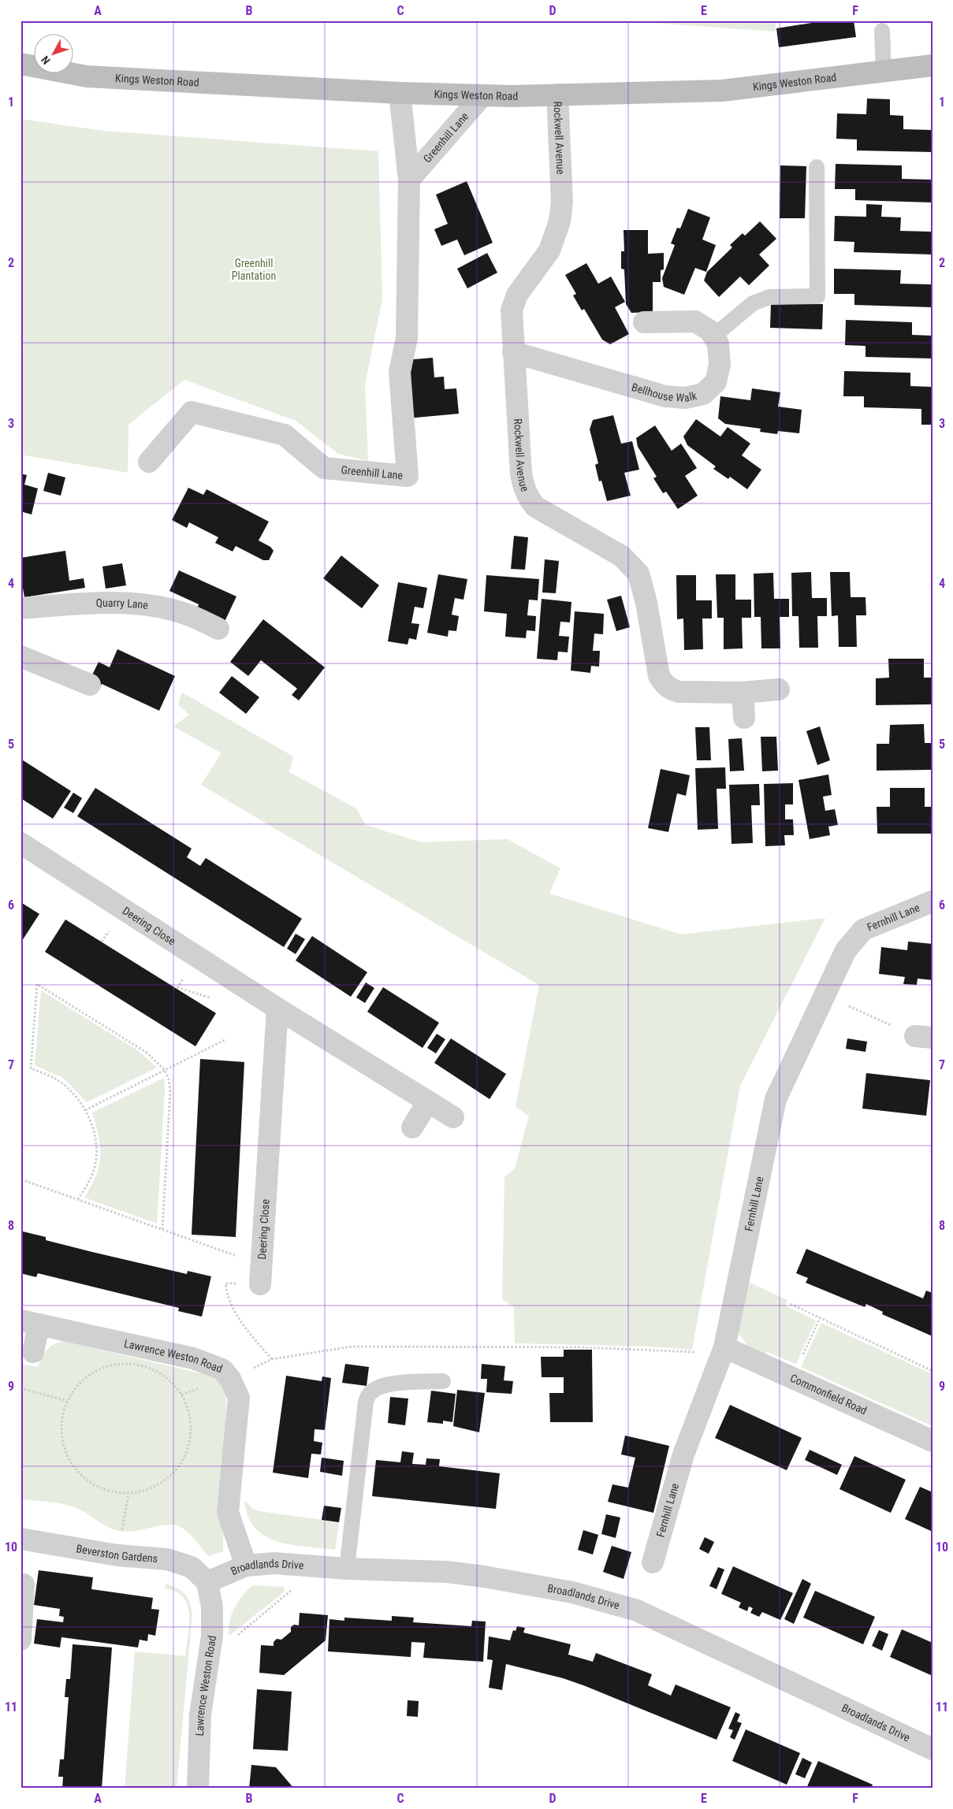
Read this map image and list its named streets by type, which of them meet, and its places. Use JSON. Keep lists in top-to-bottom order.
{
  "streets": {
    "main road": ["Kings Weston Road"],
    "street": [
      "Greenhill Lane",
      "Rockwell Avenue",
      "Bellhouse Walk",
      "Quarry Lane",
      "Fernhill Lane",
      "Deering Close",
      "Lawrence Weston Road",
      "Commonfield Road",
      "Beverston Gardens",
      "Broadlands Drive"
    ]
  },
  "crossings": [
    ["Kings Weston Road", "Greenhill Lane"],
    ["Kings Weston Road", "Rockwell Avenue"],
    ["Rockwell Avenue", "Bellhouse Walk"],
    ["Fernhill Lane", "Commonfield Road"],
    ["Lawrence Weston Road", "Beverston Gardens"],
    ["Lawrence Weston Road", "Broadlands Drive"],
    ["Beverston Gardens", "Broadlands Drive"]
  ],
  "parks": ["Greenhill Plantation"],
  "north": "bottom left",
  "grid": {
    "columns": [
      "A",
      "B",
      "C",
      "D",
      "E",
      "F"
    ],
    "rows": [
      "1",
      "2",
      "3",
      "4",
      "5",
      "6",
      "7",
      "8",
      "9",
      "10",
      "11"
    ]
  }
}
